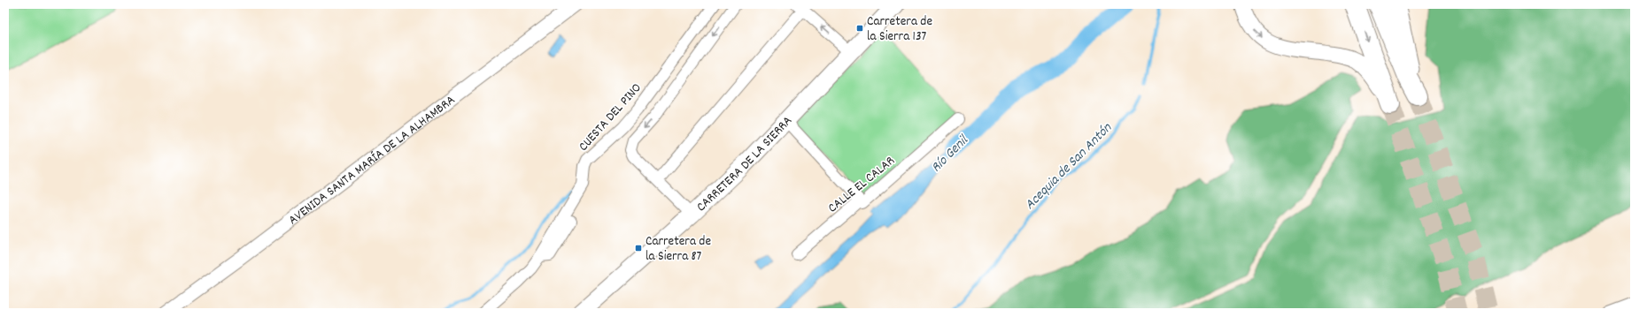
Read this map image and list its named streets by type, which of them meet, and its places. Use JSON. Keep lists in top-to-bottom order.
{
  "streets": {
    "main road": ["CARRETERA DE LA SIERRA"],
    "street": ["CUESTA DEL PINO", "AVENIDA SANTA MARÍA DE LA ALHAMBRA", "CALLE EL CALAR"]
  },
  "water": ["Río Genil", "Acequia de San Antón"],
  "places": {
    "transit": ["Carretera de la Sierra 137", "Carretera de la Sierra 87"]
  }
}
